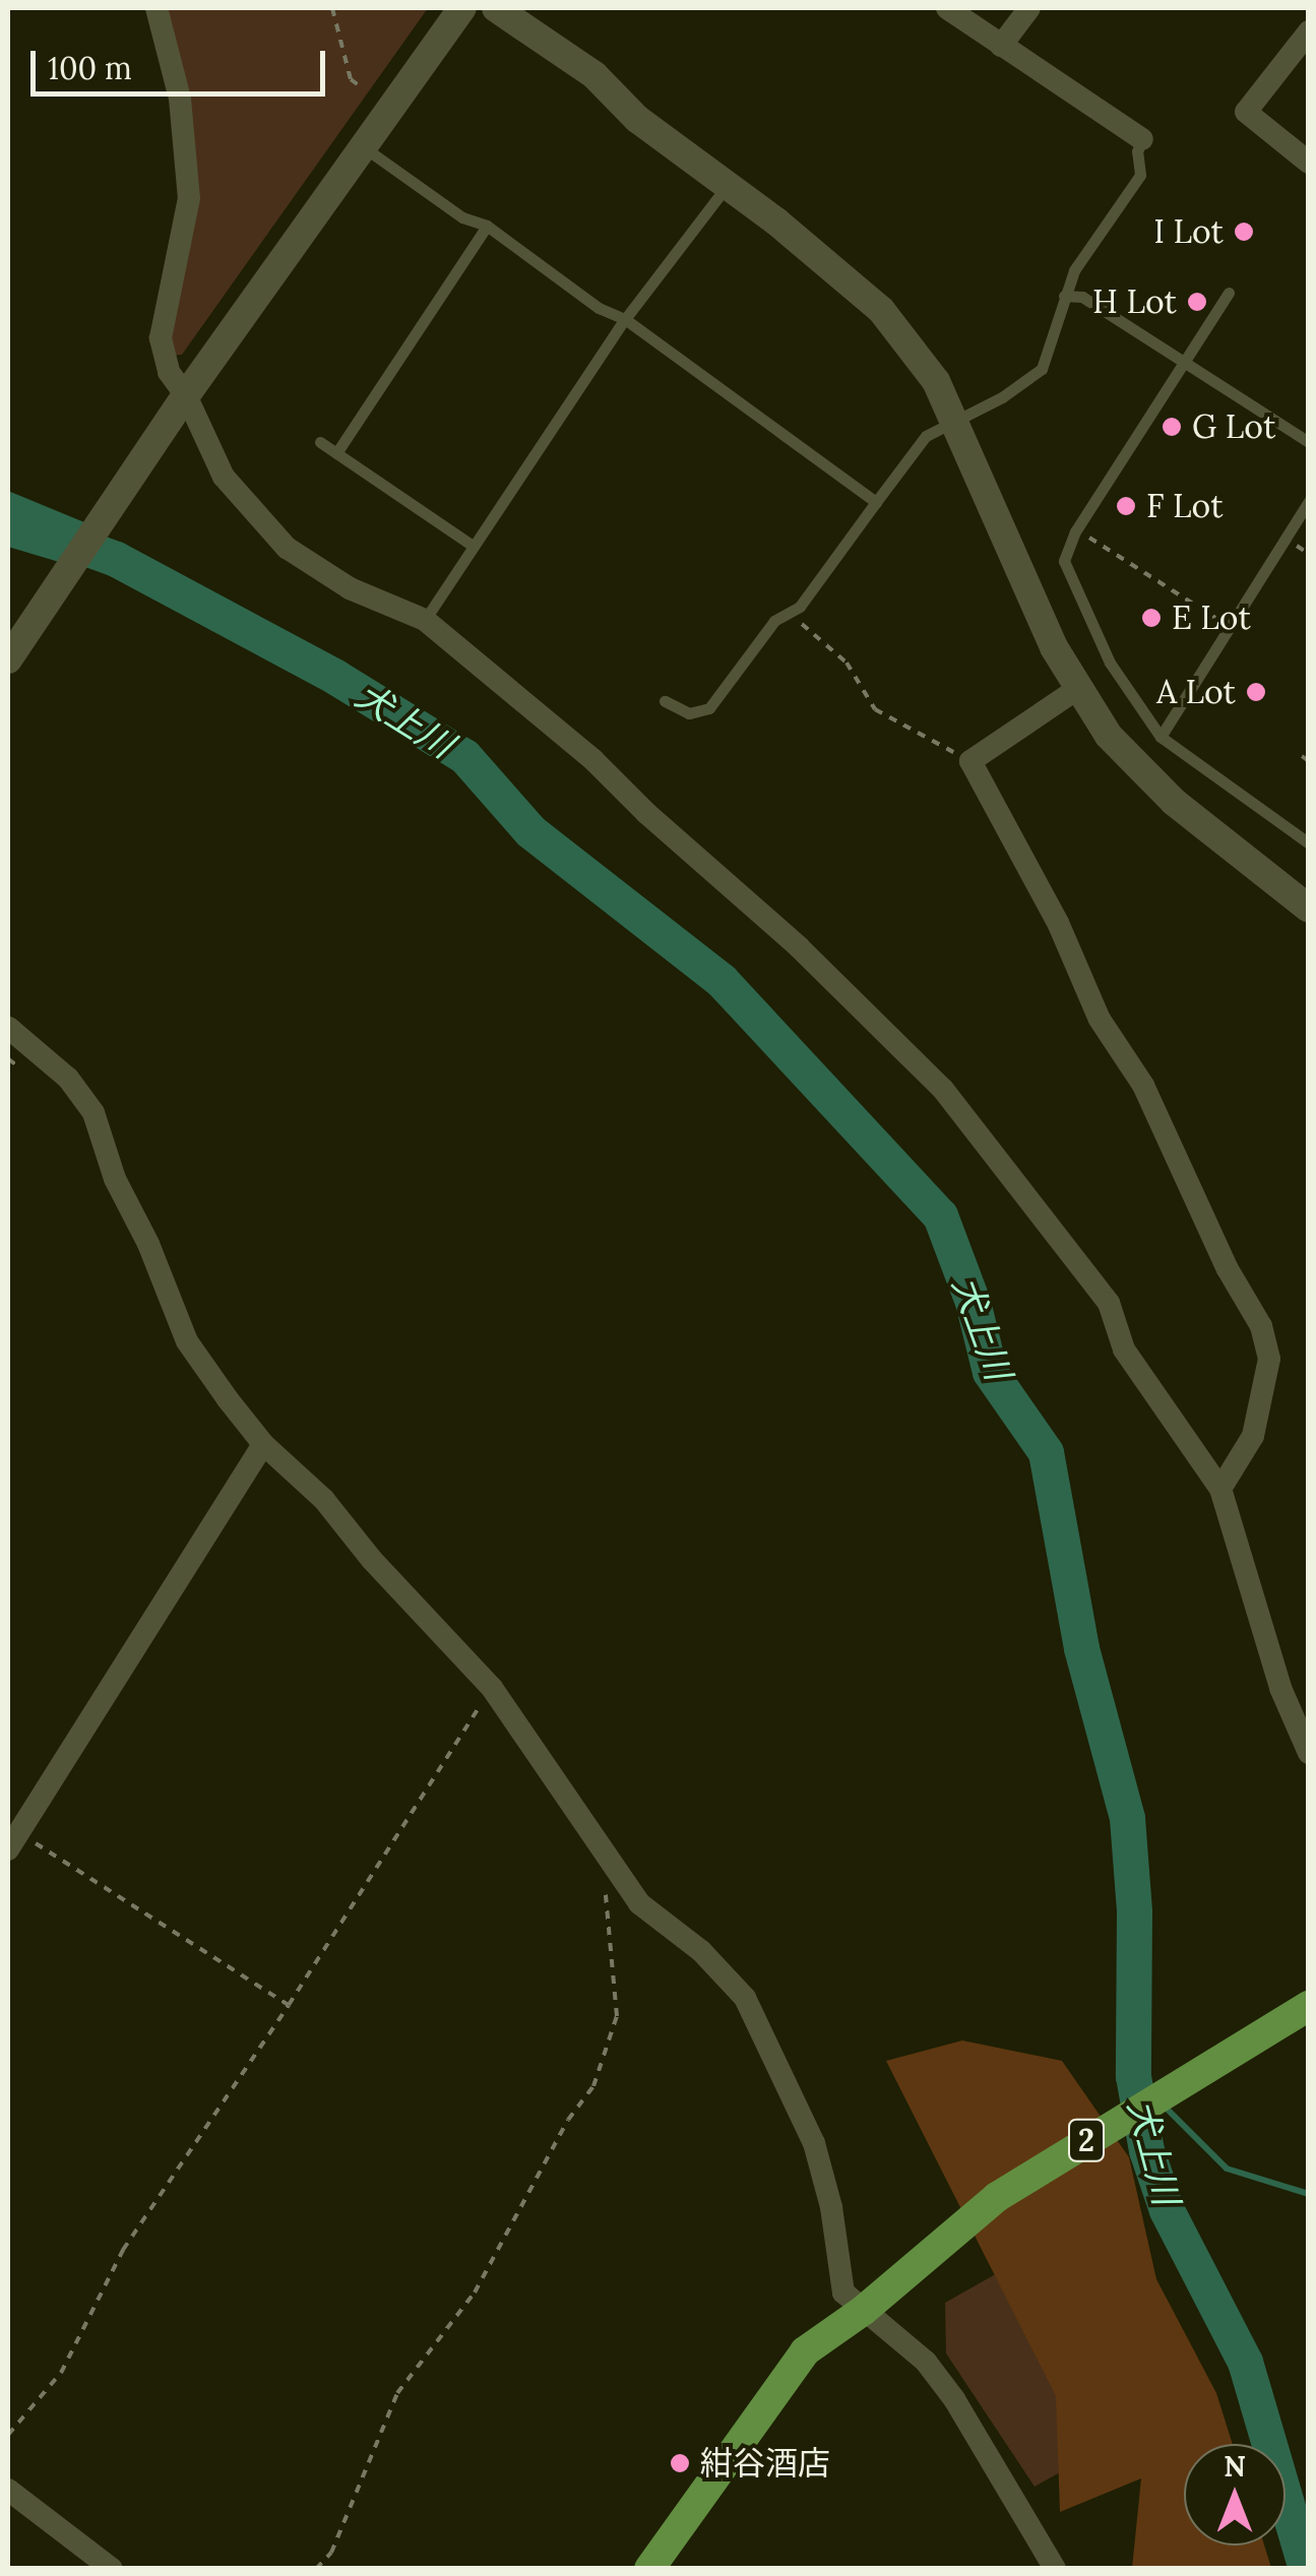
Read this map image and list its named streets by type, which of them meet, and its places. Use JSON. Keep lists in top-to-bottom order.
{
  "streets": {
    "main road": ["2"]
  },
  "water": ["犬上川"],
  "places": [
    "I Lot",
    "H Lot",
    "G Lot",
    "F Lot",
    "E Lot",
    "A Lot",
    "紺谷酒店"
  ],
  "scale_bar": "100 m",
  "north": "top"
}
